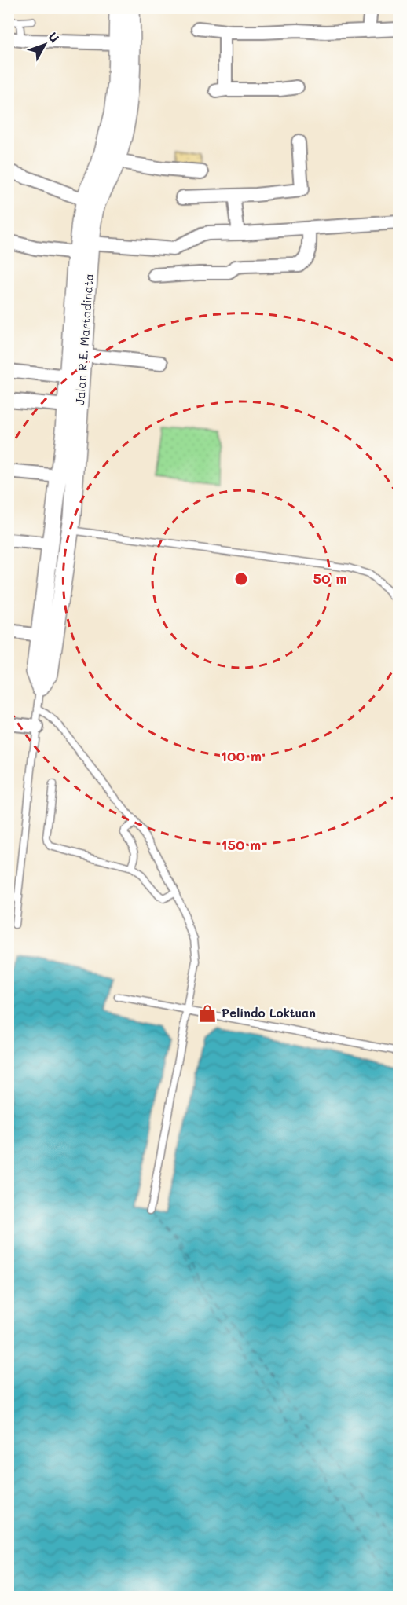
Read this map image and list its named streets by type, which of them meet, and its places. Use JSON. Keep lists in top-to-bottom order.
{
  "streets": {
    "street": ["Jalan R.E. Martadinata"]
  },
  "places": {
    "shop": ["Pelindo Loktuan"]
  },
  "north": "top right",
  "rings": ["50 m", "100 m", "150 m"]
}
